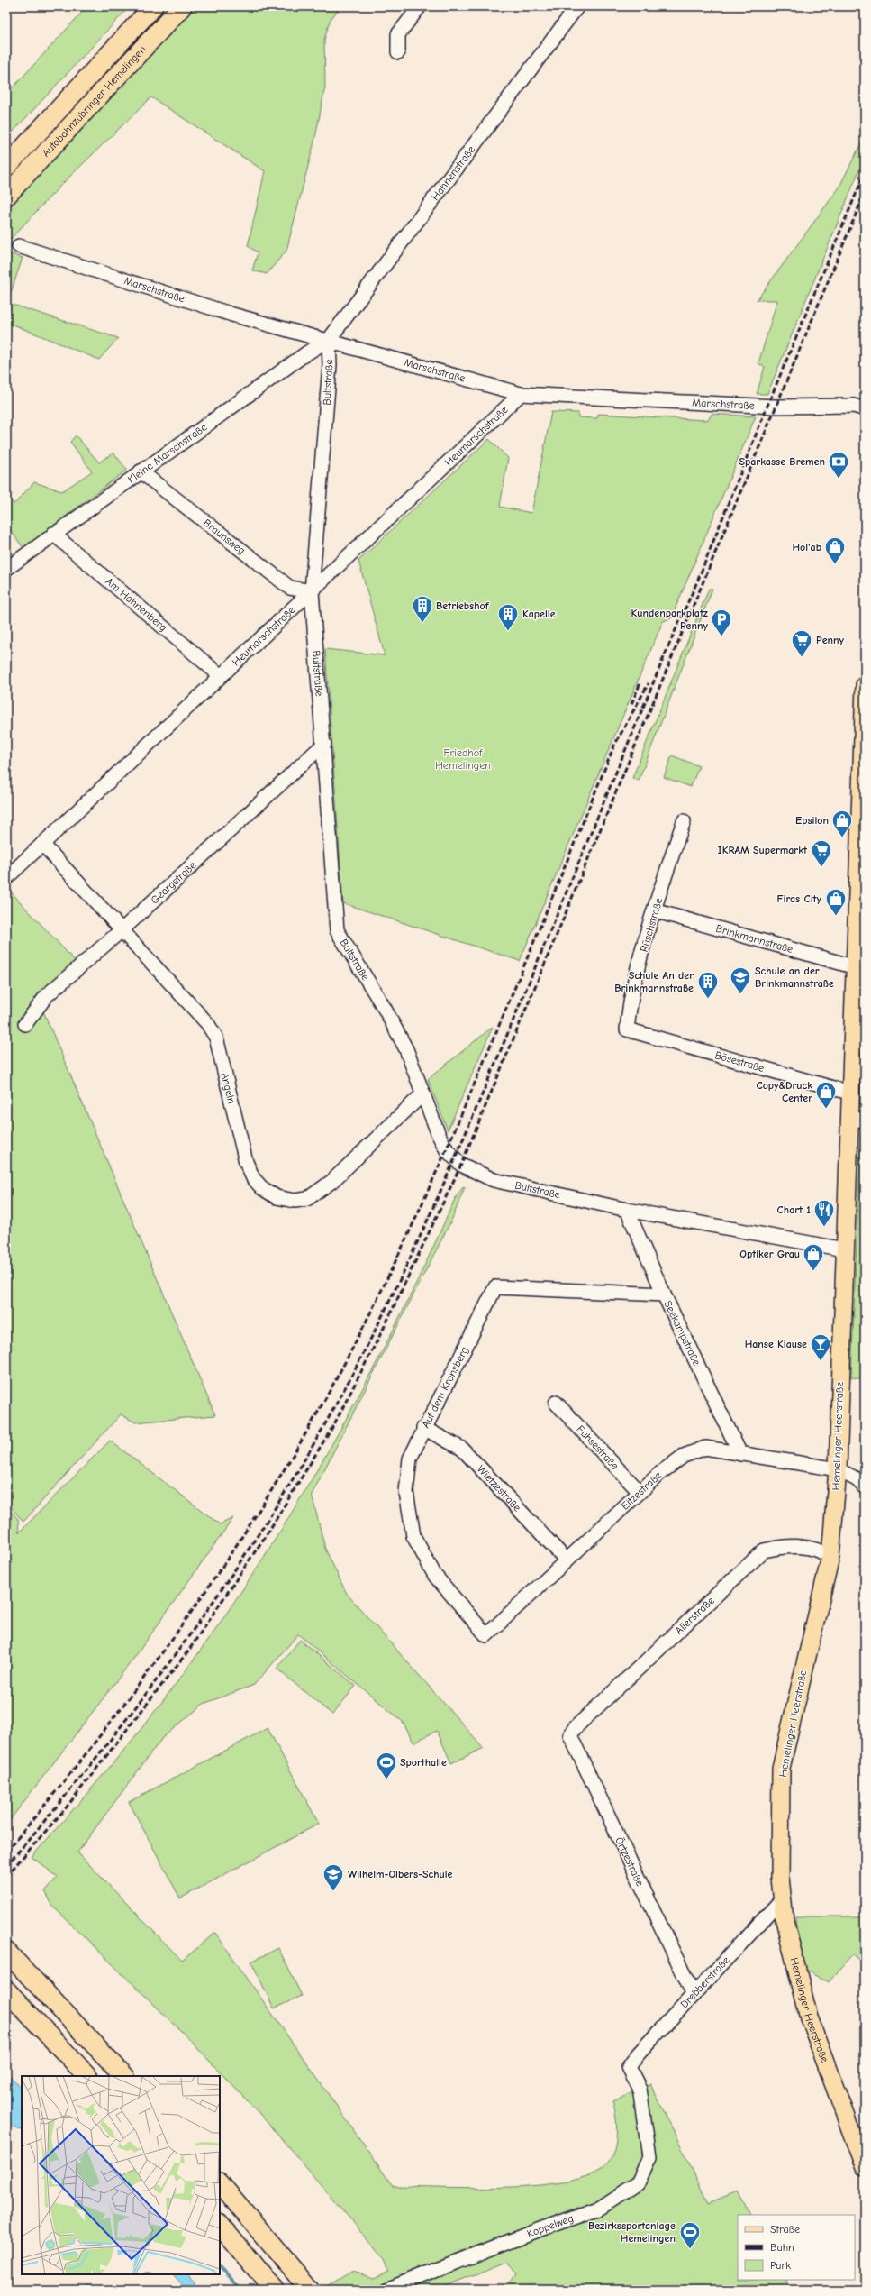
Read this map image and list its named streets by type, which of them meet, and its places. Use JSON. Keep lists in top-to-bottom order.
{
  "streets": {
    "highway": ["Autobahnzubringer Hemelingen"],
    "main road": ["Hemelinger Heerstraße"],
    "street": [
      "Hahnenstraße",
      "Marschstraße",
      "Bultstraße",
      "Heumarschstraße",
      "Kleine Marschstraße",
      "Braunsweg",
      "Am Hahnenberg",
      "Georgstraße",
      "Rüschstraße",
      "Brinkmannstraße",
      "Bösestraße",
      "Angeln",
      "Seekampstraße",
      "Auf dem Kronsberg",
      "Fuhsestraße",
      "Wietzestraße",
      "Eitzestraße",
      "Allerstraße",
      "Örtzestraße",
      "Drebberstraße",
      "Koppelweg"
    ]
  },
  "crossings": [
    ["Hahnenstraße", "Marschstraße"],
    ["Hahnenstraße", "Bultstraße"],
    ["Hahnenstraße", "Kleine Marschstraße"],
    ["Marschstraße", "Bultstraße"],
    ["Marschstraße", "Heumarschstraße"],
    ["Marschstraße", "Kleine Marschstraße"],
    ["Bultstraße", "Heumarschstraße"],
    ["Bultstraße", "Kleine Marschstraße"],
    ["Bultstraße", "Braunsweg"],
    ["Bultstraße", "Georgstraße"],
    ["Bultstraße", "Angeln"],
    ["Bultstraße", "Seekampstraße"],
    ["Bultstraße", "Hemelinger Heerstraße"],
    ["Heumarschstraße", "Braunsweg"],
    ["Heumarschstraße", "Am Hahnenberg"],
    ["Heumarschstraße", "Angeln"],
    ["Kleine Marschstraße", "Braunsweg"],
    ["Kleine Marschstraße", "Am Hahnenberg"],
    ["Georgstraße", "Angeln"],
    ["Rüschstraße", "Brinkmannstraße"],
    ["Rüschstraße", "Bösestraße"],
    ["Brinkmannstraße", "Hemelinger Heerstraße"],
    ["Bösestraße", "Hemelinger Heerstraße"],
    ["Seekampstraße", "Auf dem Kronsberg"],
    ["Seekampstraße", "Eitzestraße"],
    ["Auf dem Kronsberg", "Wietzestraße"],
    ["Auf dem Kronsberg", "Eitzestraße"],
    ["Hemelinger Heerstraße", "Eitzestraße"],
    ["Hemelinger Heerstraße", "Allerstraße"],
    ["Hemelinger Heerstraße", "Drebberstraße"],
    ["Fuhsestraße", "Eitzestraße"],
    ["Wietzestraße", "Eitzestraße"],
    ["Allerstraße", "Örtzestraße"],
    ["Örtzestraße", "Drebberstraße"],
    ["Drebberstraße", "Koppelweg"]
  ],
  "parks": ["Friedhof Hemelingen"],
  "places": {
    "bank": ["Sparkasse Bremen"],
    "shop": [
      "Hol'ab",
      "Epsilon",
      "Firas City",
      "Copy&Druck Center",
      "Optiker Grau"
    ],
    "building": ["Betriebshof", "Kapelle", "Schule An der Brinkmannstraße"],
    "parking": ["Kundenparkplatz Penny"],
    "supermarket": ["Penny", "IKRAM Supermarkt"],
    "school or university": ["Schule an der Brinkmannstraße", "Wilhelm-Olbers-Schule"],
    "restaurant": ["Chart 1"],
    "bar": ["Hanse Klause"],
    "sports": ["Sporthalle", "Bezirkssportanlage Hemelingen"]
  },
  "legend": ["Straße", "Bahn", "Park"]
}
